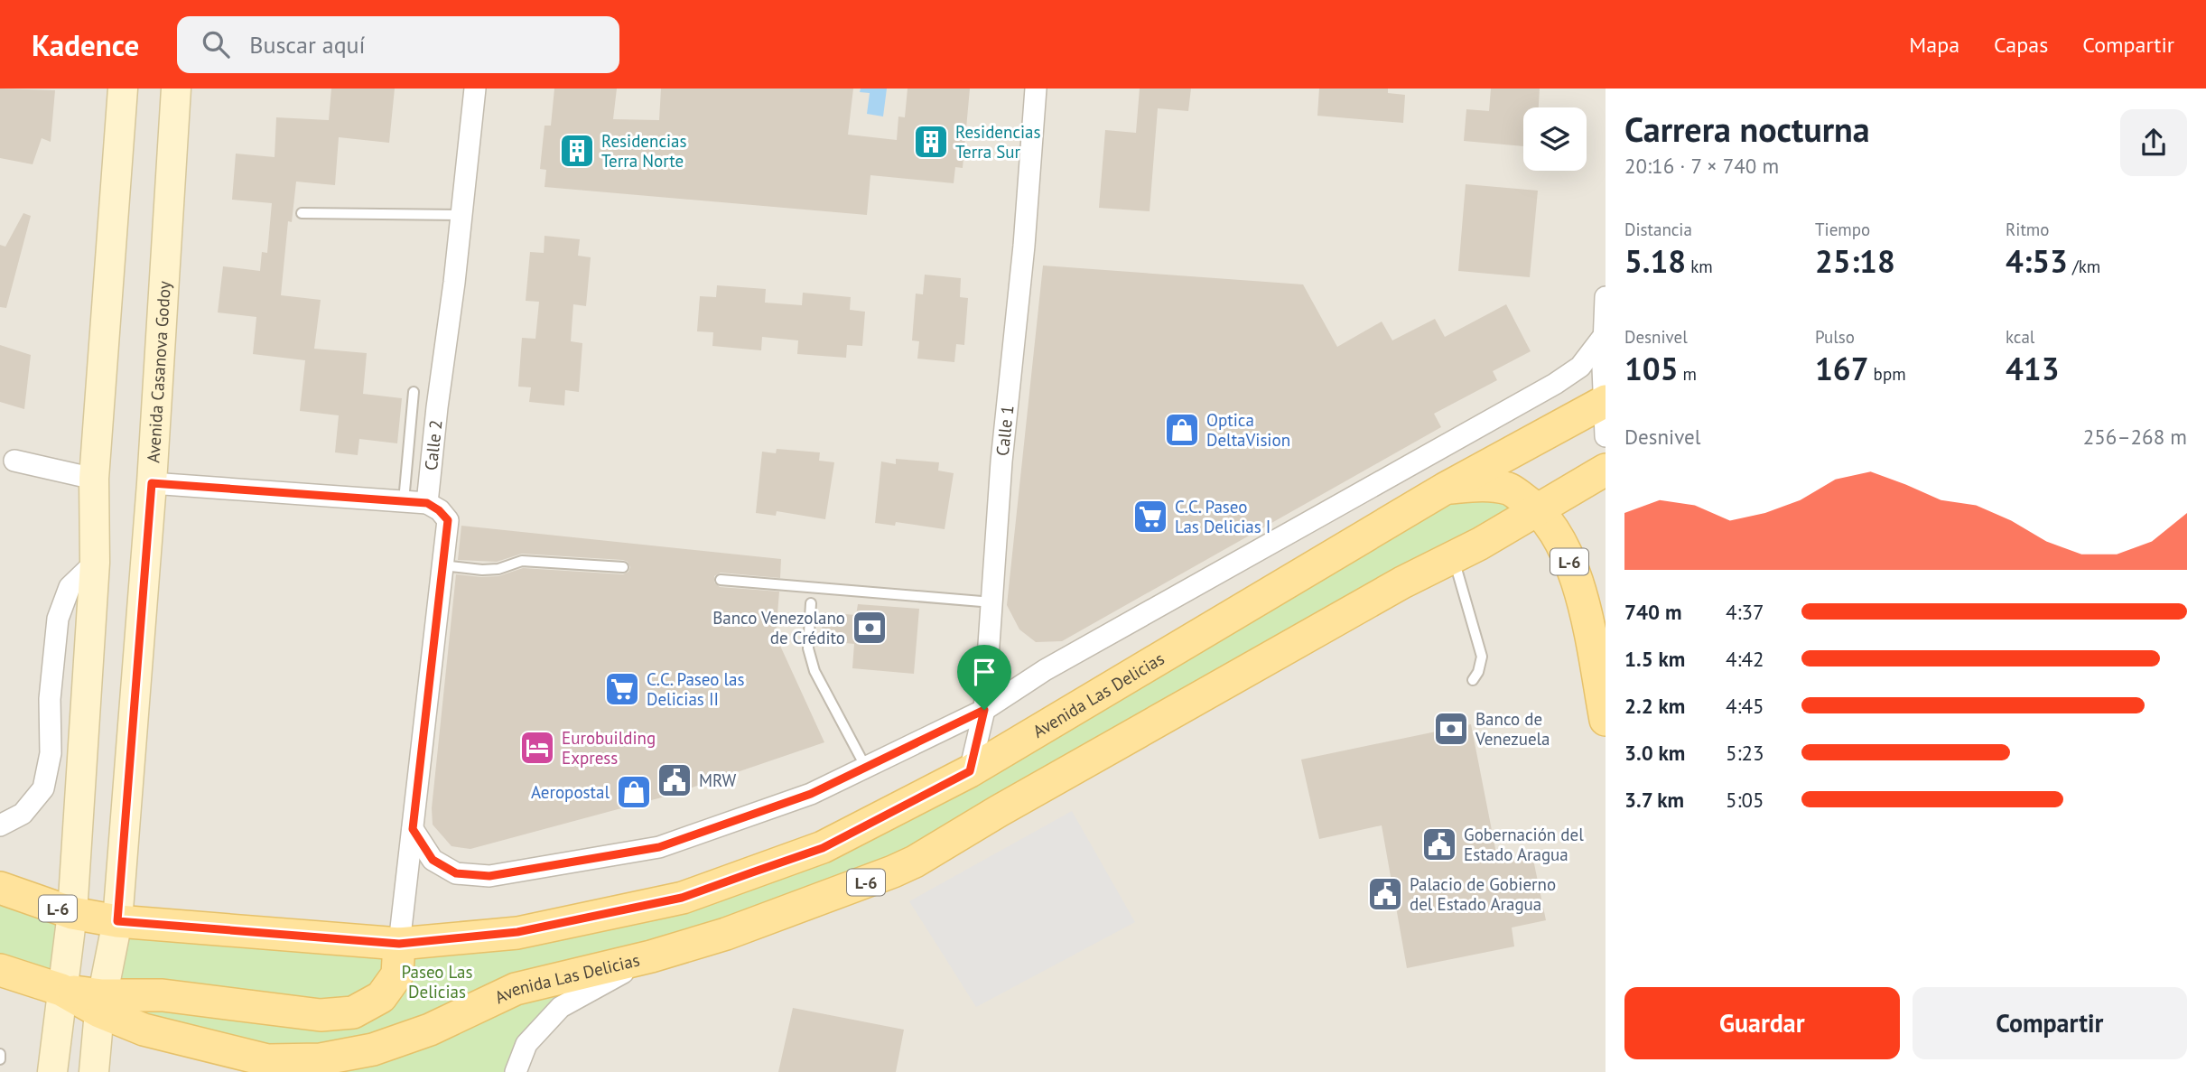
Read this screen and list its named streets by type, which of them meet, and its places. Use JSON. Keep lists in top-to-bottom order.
{
  "streets": {
    "main road": ["L-6", "Avenida Las Delicias"],
    "street": ["Avenida Casanova Godoy", "Calle 1", "Calle 2"]
  },
  "crossings": [
    ["Avenida Casanova Godoy", "Avenida Las Delicias"],
    ["Calle 1", "Avenida Las Delicias"],
    ["L-6", "Avenida Las Delicias"]
  ],
  "parks": ["Paseo Las Delicias"],
  "places": {
    "building": ["Residencias Terra Sur", "Residencias Terra Norte"],
    "shop": ["Optica DeltaVision", "Aeropostal"],
    "supermarket": ["C.C. Paseo Las Delicias I", "C.C. Paseo las Delicias II"],
    "bank": ["Banco Venezolano de Crédito", "Banco de Venezuela"],
    "hotel": ["Eurobuilding Express"],
    "public building": ["MRW", "Gobernación del Estado Aragua", "Palacio de Gobierno del Estado Aragua"]
  },
  "page": {
    "header": "Kadence",
    "search": "Buscar aquí",
    "nav": ["Mapa", "Capas", "Compartir"],
    "heading": ["Carrera nocturna", "20:16 · 7 × 740 m"],
    "stats": [
      ["Distancia", "5.18 km"],
      ["Tiempo", "25:18"],
      ["Ritmo", "4:53 /km"],
      ["Desnivel", "105 m"],
      ["Pulso", "167 bpm"],
      ["kcal", "413"]
    ],
    "chart": ["Desnivel", "256–268 m"],
    "list": [
      {
        "name": "740 m",
        "note": "4:37"
      },
      {
        "name": "1.5 km",
        "note": "4:42"
      },
      {
        "name": "2.2 km",
        "note": "4:45"
      },
      {
        "name": "3.0 km",
        "note": "5:23"
      },
      {
        "name": "3.7 km",
        "note": "5:05"
      }
    ],
    "buttons": ["Guardar", "Compartir"]
  }
}
